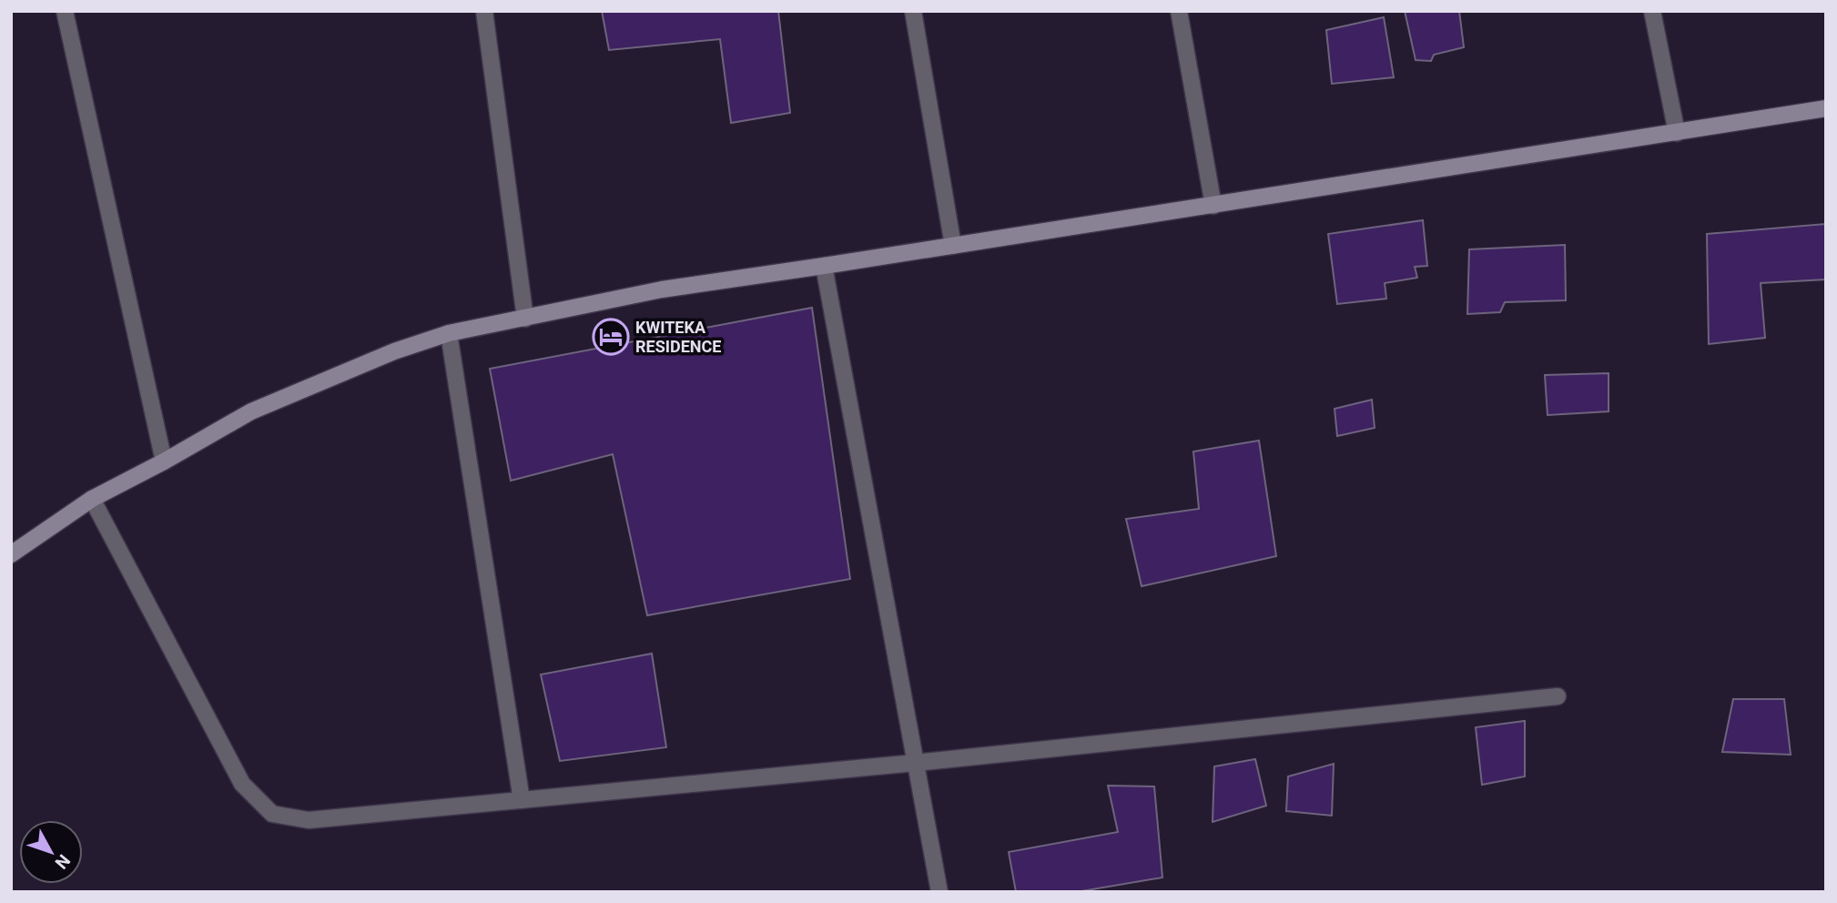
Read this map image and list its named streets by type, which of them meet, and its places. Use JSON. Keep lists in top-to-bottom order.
{
  "places": {
    "hotel": ["KWITEKA RESIDENCE"]
  },
  "north": "bottom right"
}
